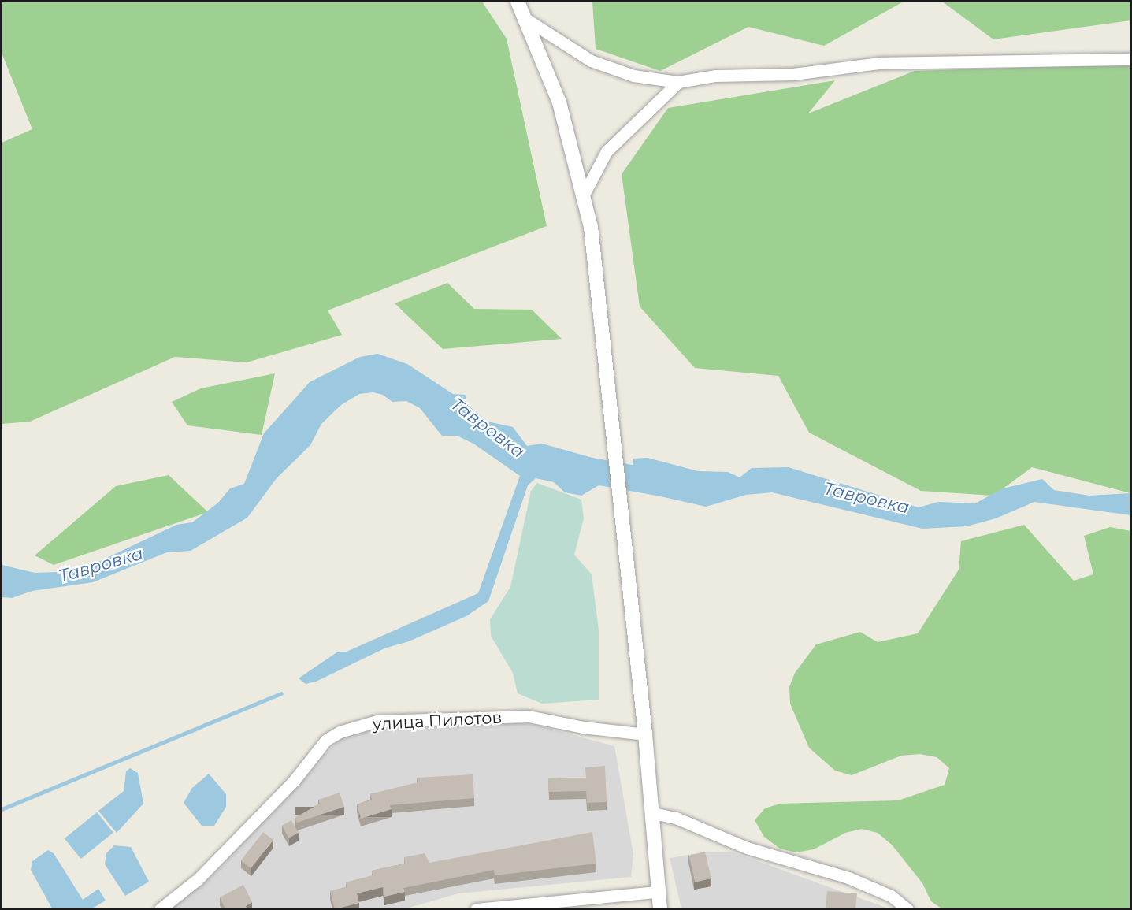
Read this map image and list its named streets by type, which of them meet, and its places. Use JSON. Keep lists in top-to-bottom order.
{
  "streets": {
    "street": ["улица Пилотов"]
  },
  "water": ["Тавровка"]
}
